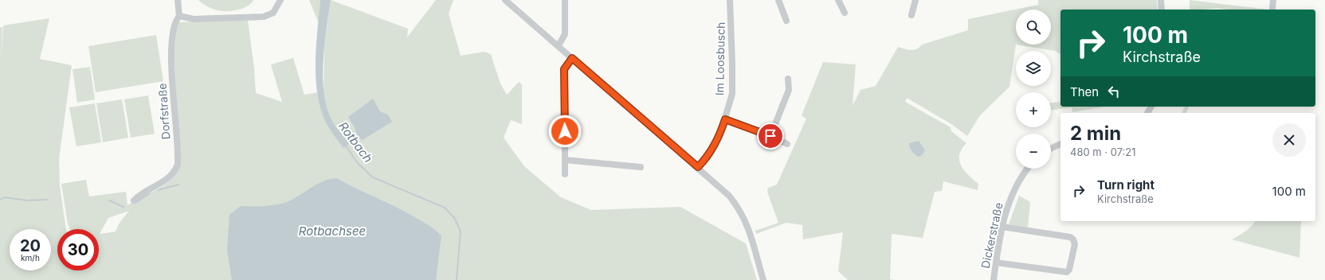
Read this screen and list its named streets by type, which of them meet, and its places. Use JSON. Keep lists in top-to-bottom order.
{
  "streets": {
    "street": ["Im Loosbusch", "Dorfstraße", "Dickerstraße"]
  },
  "water": ["Rotbach", "Rotbachsee"],
  "page": {
    "map_buttons": ["+", "−"],
    "turn": ["100 m", "Kirchstraße"],
    "then": "Then",
    "heading": ["2 min", "480 m · 07:21"],
    "list": [
      {
        "name": "Turn right",
        "note": "Kirchstraße",
        "value": "100 m"
      }
    ],
    "speed": "20 km/h",
    "limit": "30"
  }
}
